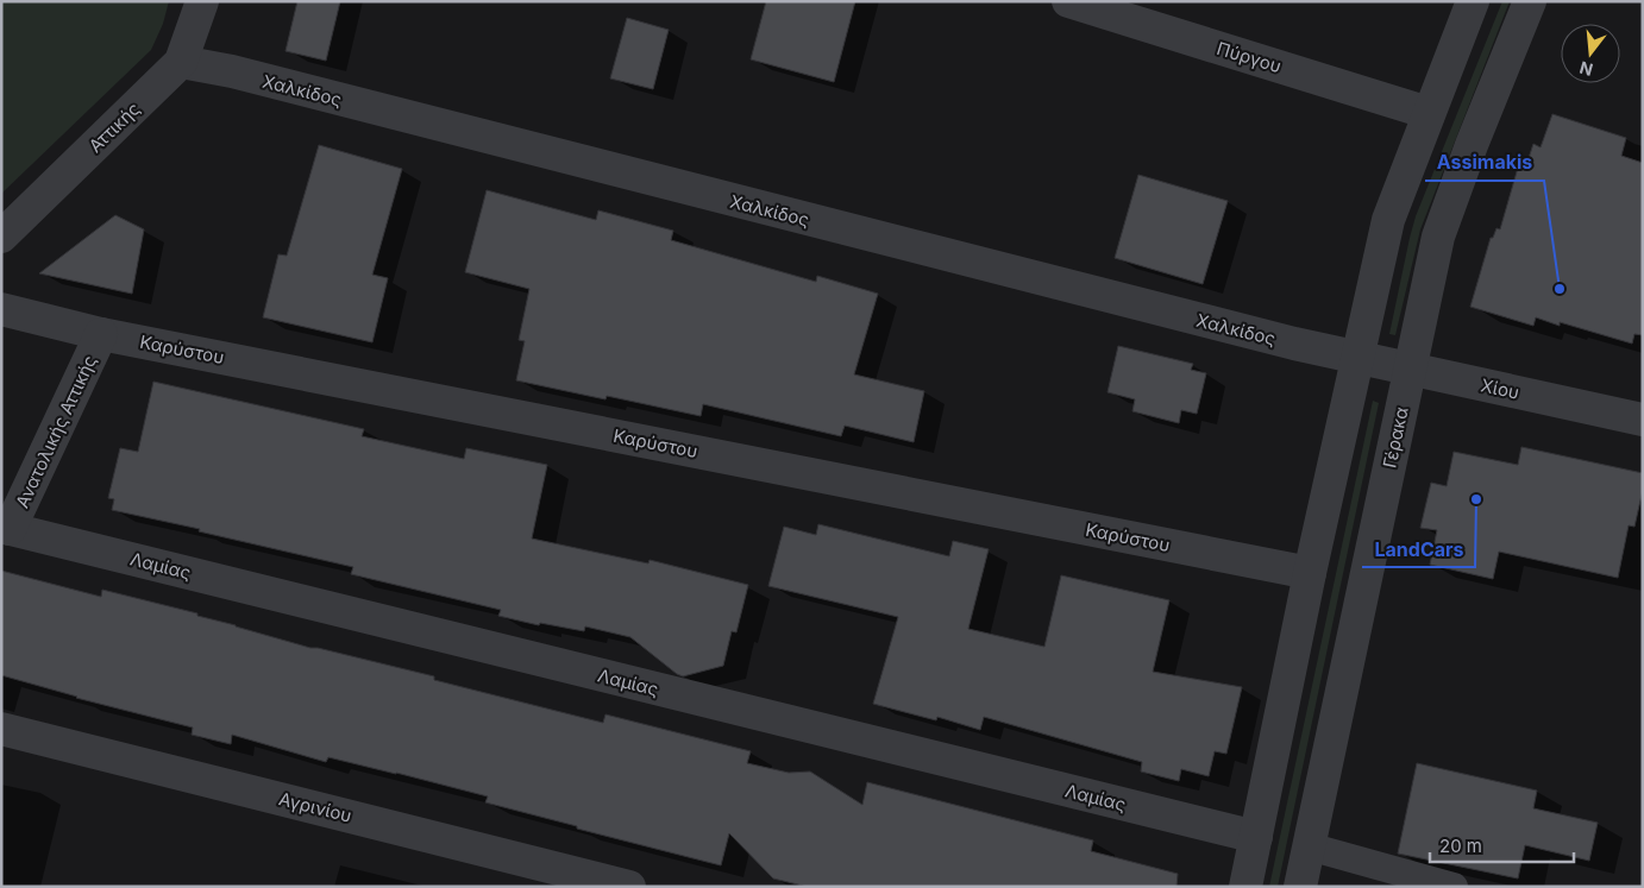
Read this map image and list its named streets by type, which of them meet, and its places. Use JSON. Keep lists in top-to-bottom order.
{
  "streets": {
    "street": [
      "Πύργου",
      "Χαλκίδος",
      "Αττικής",
      "Καρύστου",
      "Χίου",
      "Ανατολικής Αττικής",
      "Γέρακα",
      "Λαμίας",
      "Αγρινίου"
    ]
  },
  "crossings": [
    ["Χαλκίδος", "Αττικής"],
    ["Χαλκίδος", "Χίου"],
    ["Καρύστου", "Ανατολικής Αττικής"],
    ["Χίου", "Γέρακα"],
    ["Ανατολικής Αττικής", "Λαμίας"]
  ],
  "places": ["Assimakis", "LandCars"],
  "scale_bar": "20 m",
  "north": "bottom"
}
